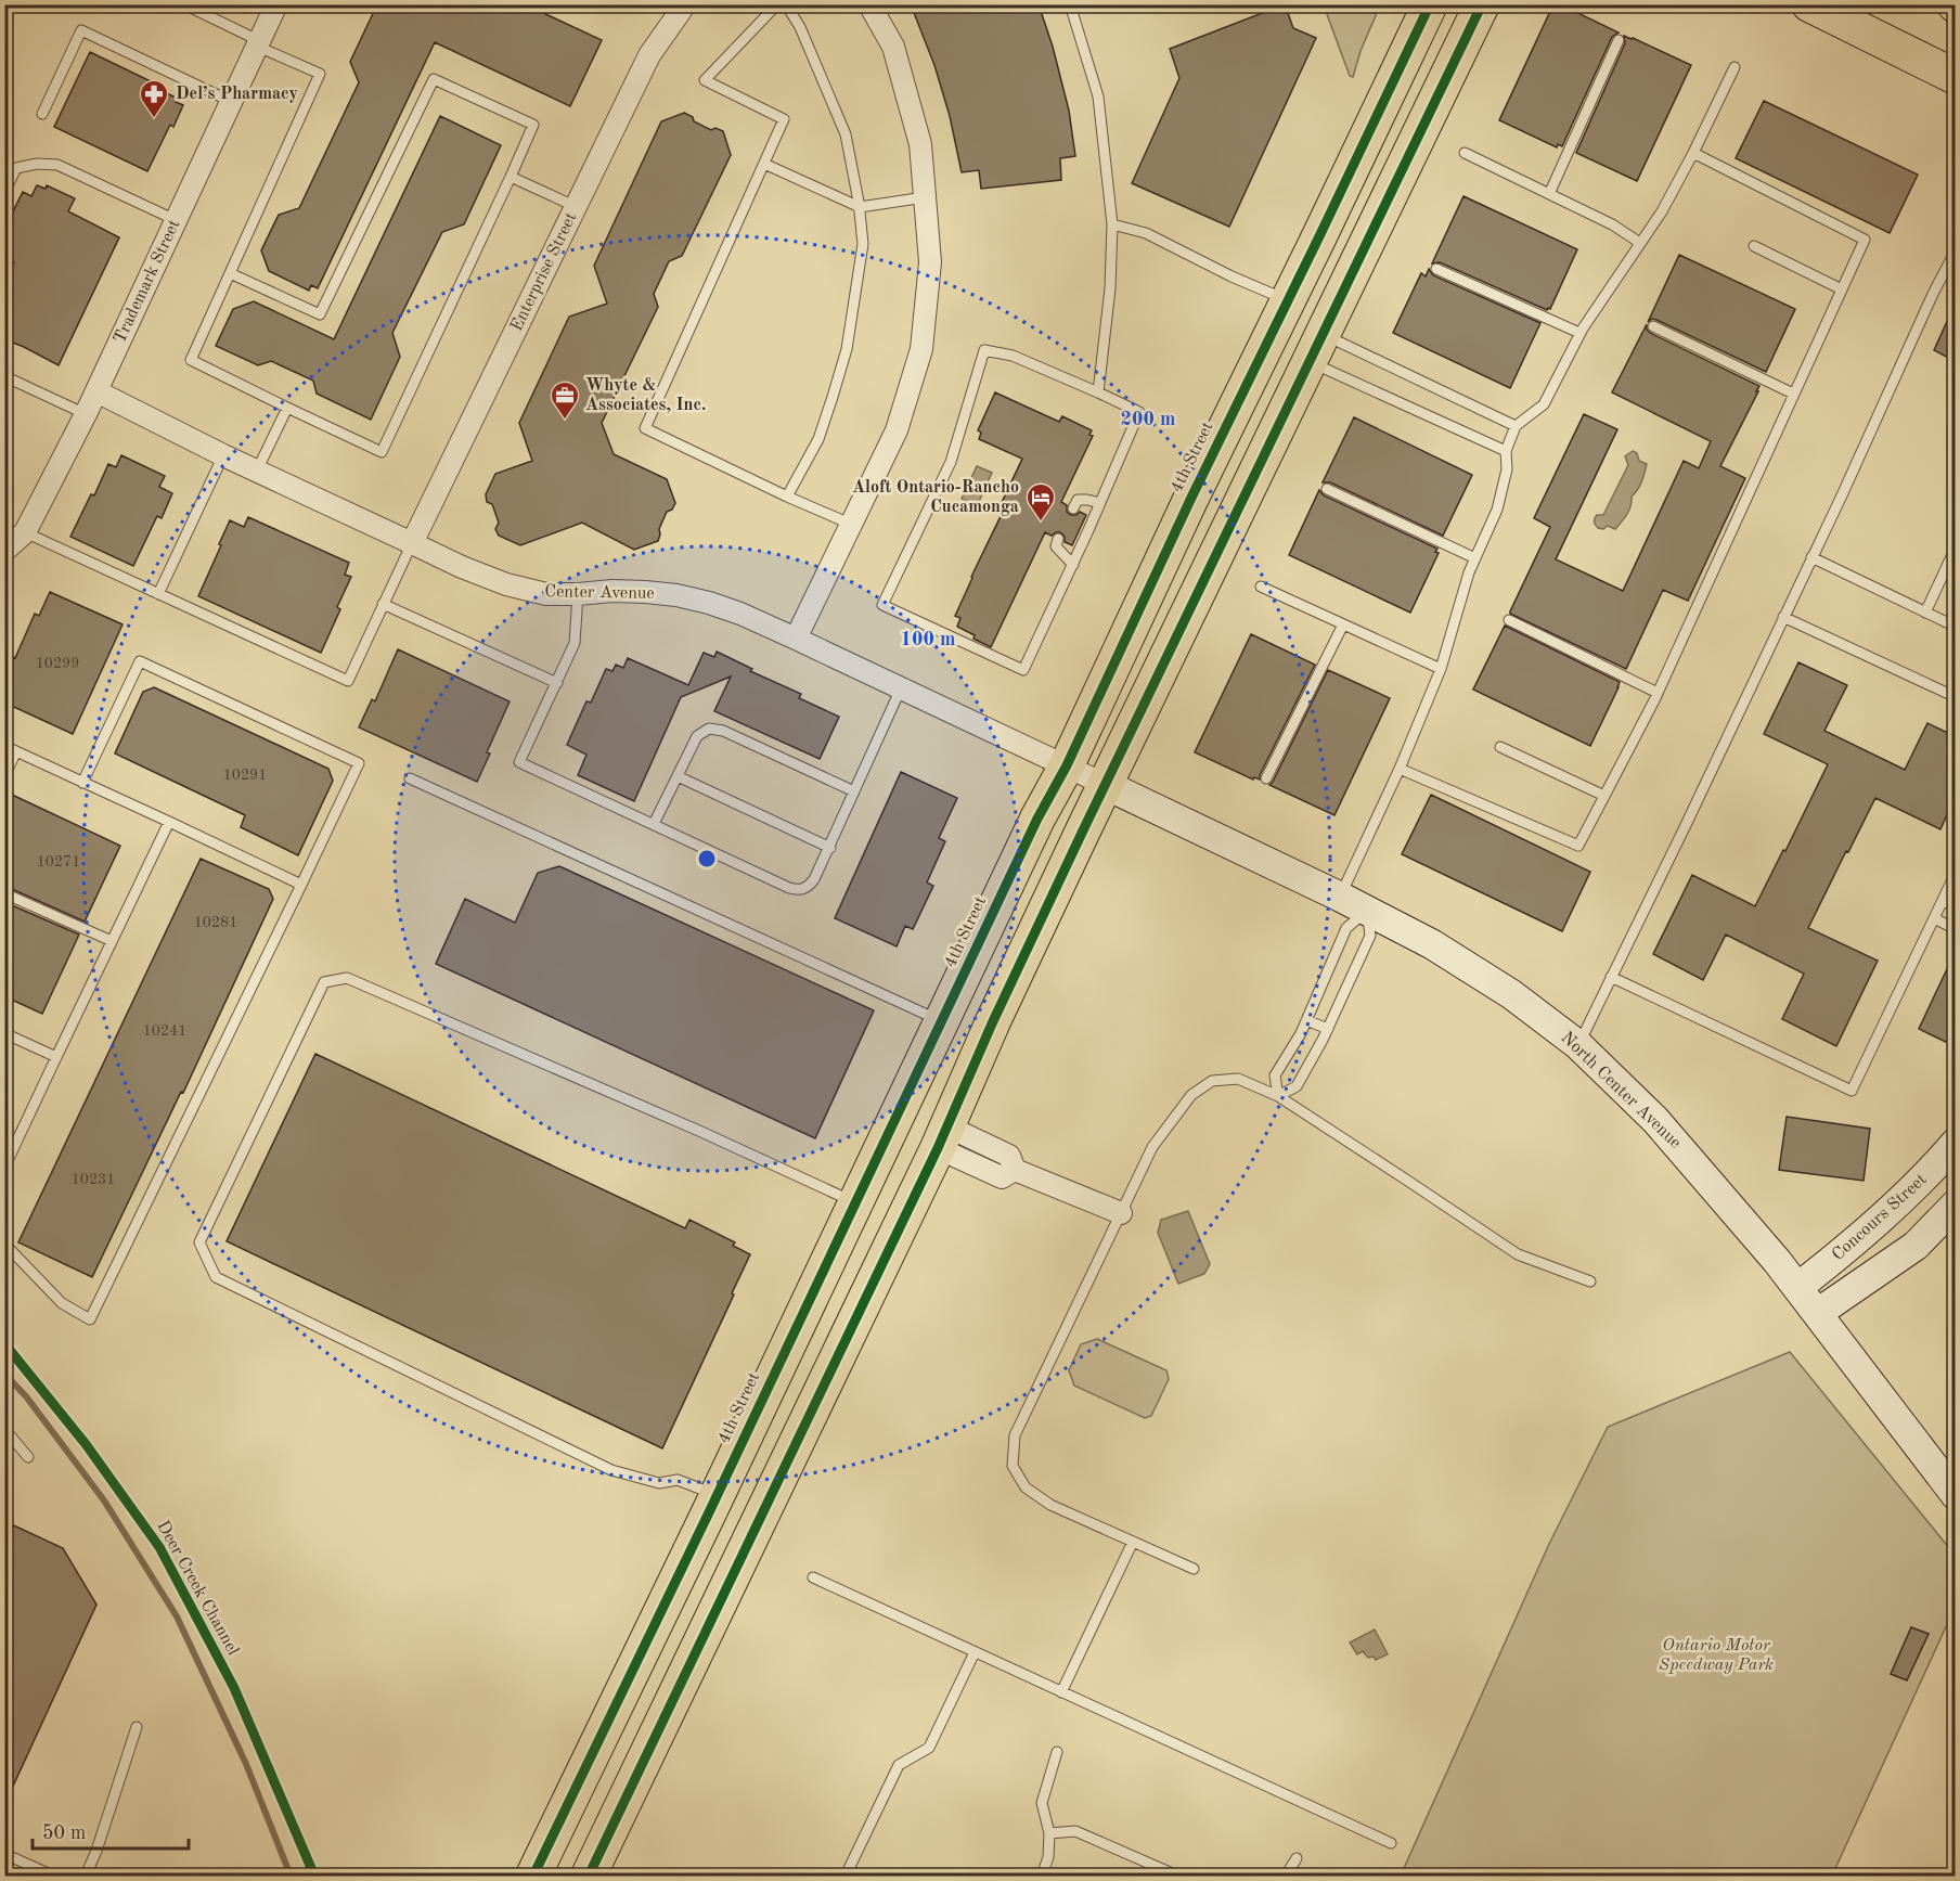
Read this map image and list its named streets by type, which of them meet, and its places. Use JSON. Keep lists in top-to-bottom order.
{
  "streets": {
    "main road": ["4th Street"],
    "street": [
      "Enterprise Street",
      "Trademark Street",
      "Center Avenue",
      "North Center Avenue",
      "Concours Street"
    ],
    "cycle path": ["Deer Creek Channel"]
  },
  "crossings": [
    ["Enterprise Street", "Center Avenue"],
    ["Trademark Street", "Center Avenue"],
    ["4th Street", "Center Avenue"],
    ["Center Avenue", "North Center Avenue"],
    ["North Center Avenue", "Concours Street"]
  ],
  "parks": ["Ontario Motor Speedway Park"],
  "places": {
    "pharmacy": ["Del’s Pharmacy"],
    "office": ["Whyte & Associates, Inc."],
    "hotel": ["Aloft Ontario-Rancho Cucamonga"]
  },
  "house_numbers": [
    "10299",
    "10291",
    "10271",
    "10281",
    "10241",
    "10231"
  ],
  "scale_bar": "50 m",
  "rings": ["200 m", "100 m"]
}
